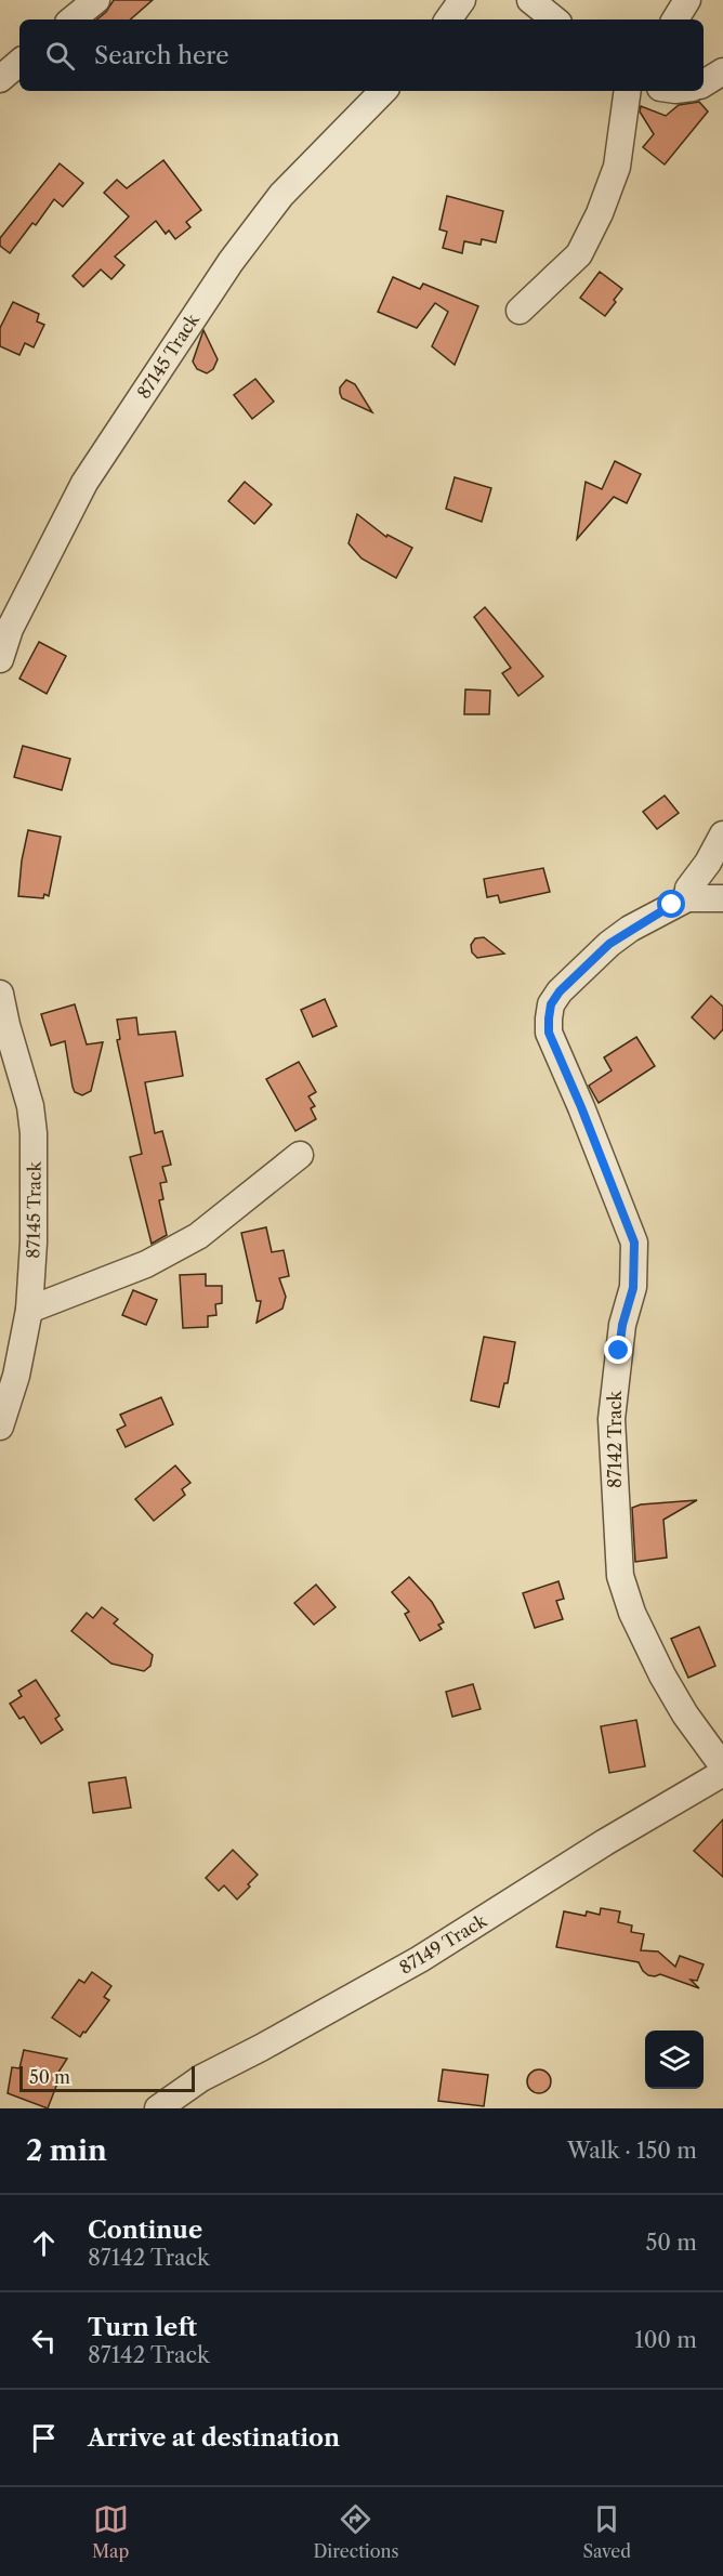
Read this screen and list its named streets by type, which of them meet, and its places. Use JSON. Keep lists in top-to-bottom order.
{
  "streets": {
    "street": ["87145 Track", "87142 Track", "87149 Track"]
  },
  "scale_bar": "50 m",
  "page": {
    "search": "Search here",
    "scale": "50 m",
    "heading": ["2 min", "Walk · 150 m"],
    "list": [
      ["Continue", "87142 Track", "50 m"],
      ["Turn left", "87142 Track", "100 m"],
      "Arrive at destination"
    ],
    "nav": ["Map", "Directions", "Saved"]
  }
}
